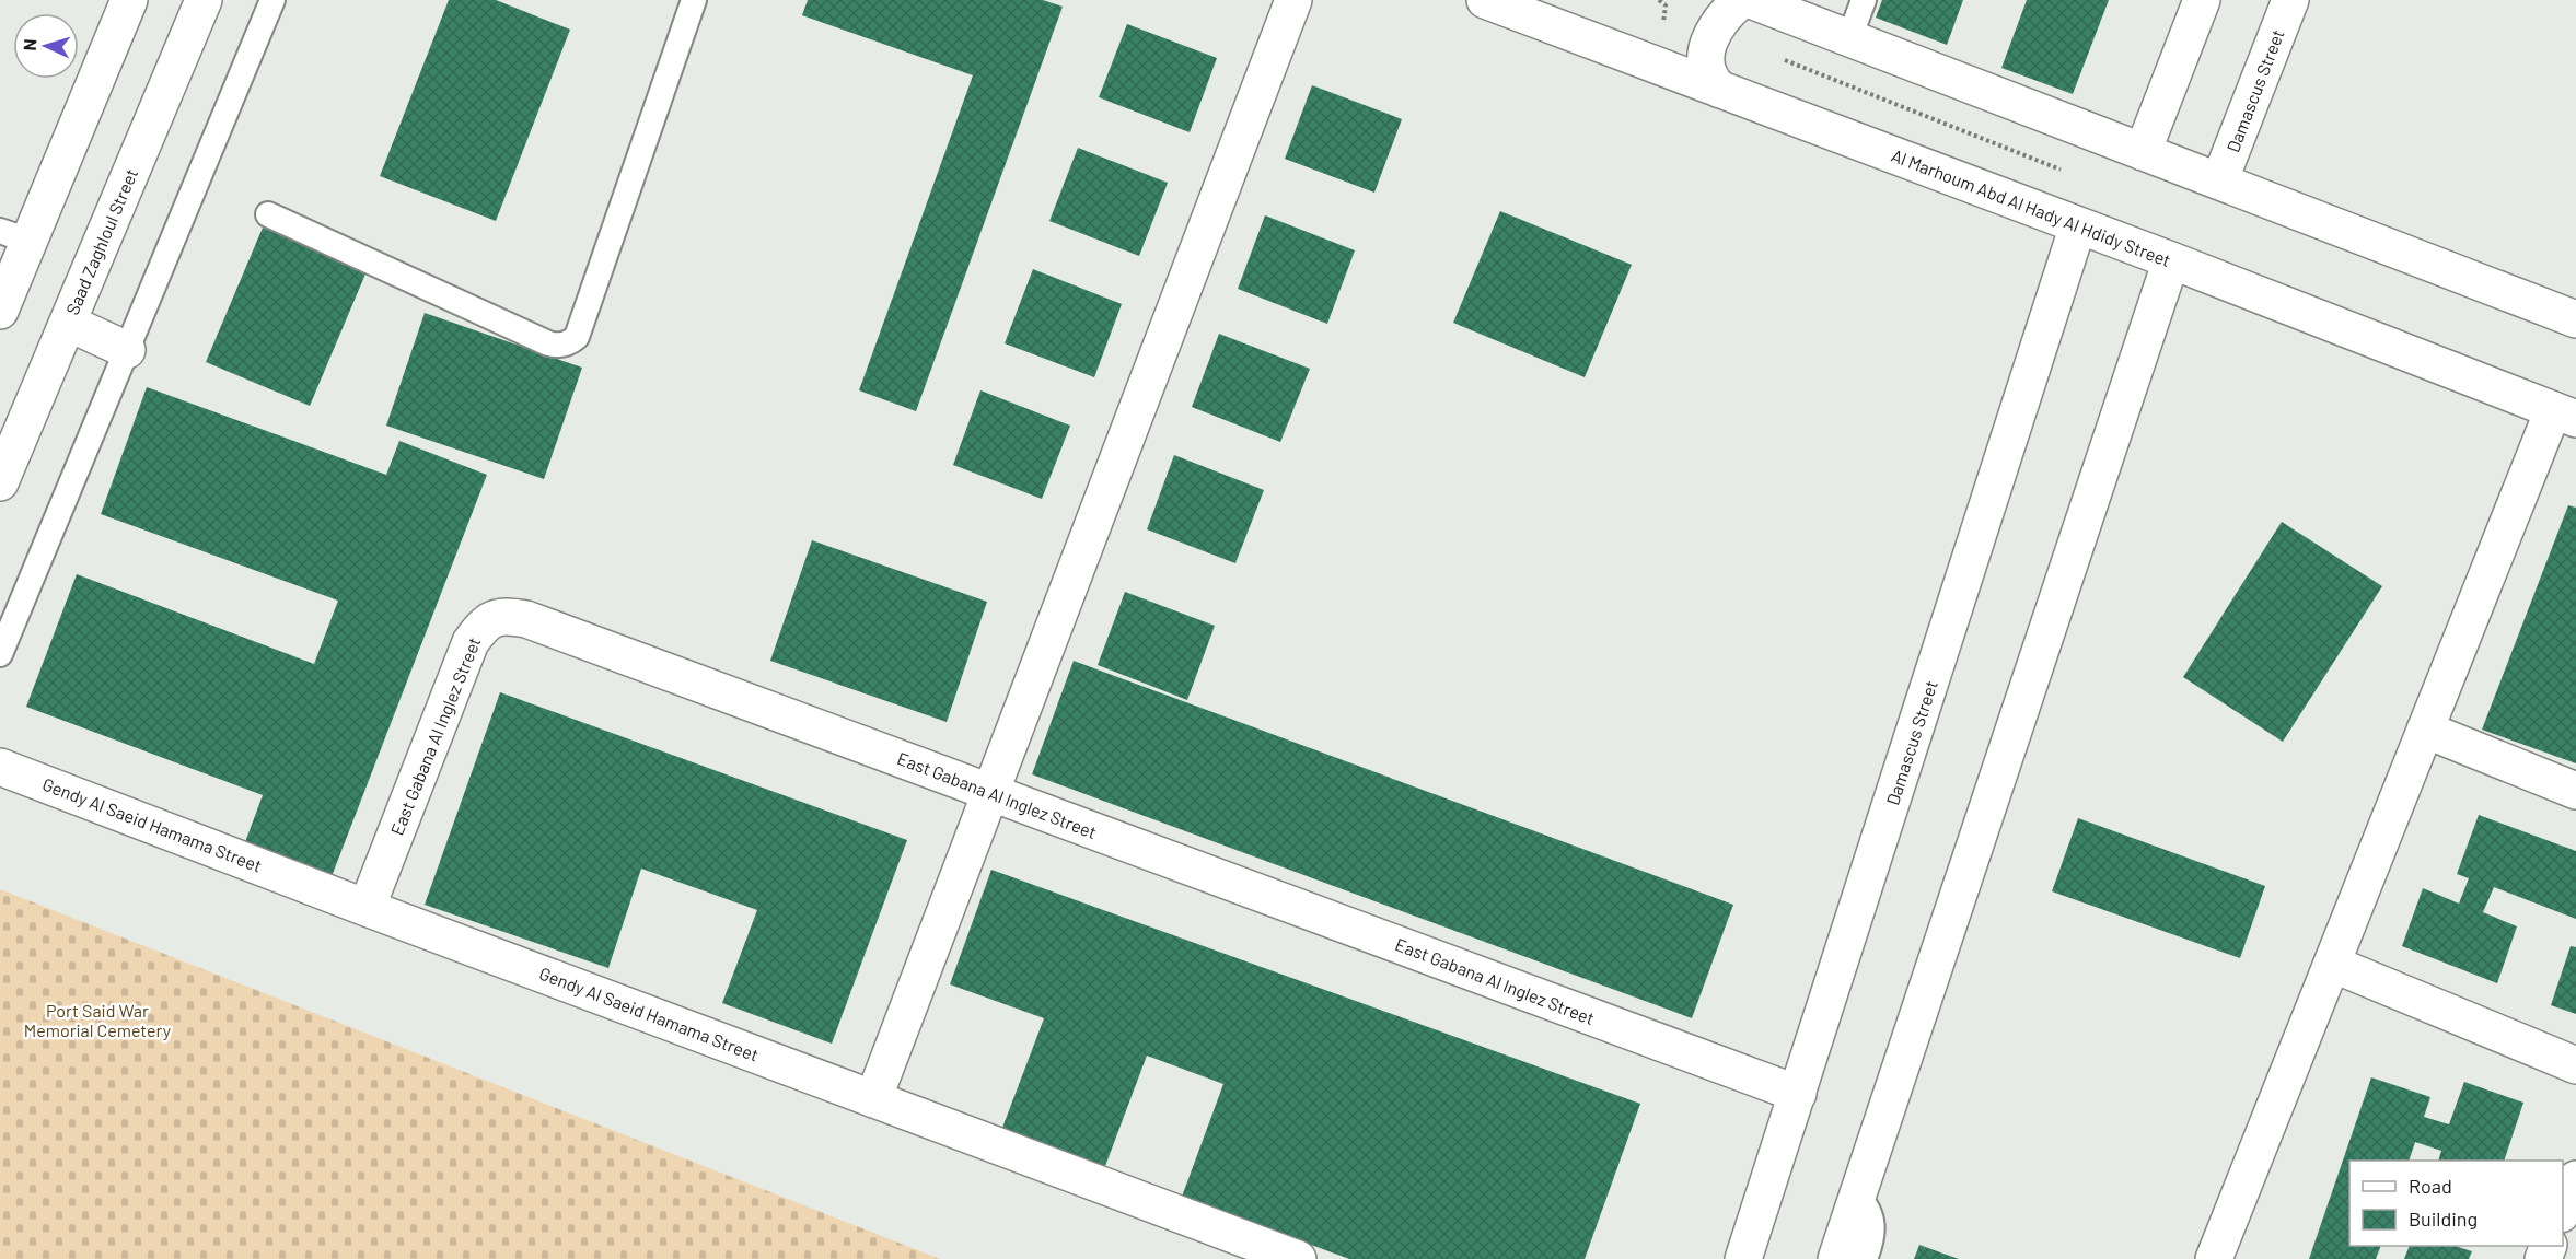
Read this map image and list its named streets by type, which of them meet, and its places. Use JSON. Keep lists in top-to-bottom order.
{
  "streets": {
    "street": [
      "Damascus Street",
      "Al Marhoum Abd Al Hady Al Hdidy Street",
      "Saad Zaghloul Street",
      "East Gabana Al Inglez Street",
      "Gendy Al Saeid Hamama Street"
    ]
  },
  "crossings": [
    ["Damascus Street", "Al Marhoum Abd Al Hady Al Hdidy Street"],
    ["Damascus Street", "East Gabana Al Inglez Street"],
    ["East Gabana Al Inglez Street", "Gendy Al Saeid Hamama Street"]
  ],
  "parks": ["Port Said War Memorial Cemetery"],
  "legend": ["Road", "Building"],
  "north": "left"
}
